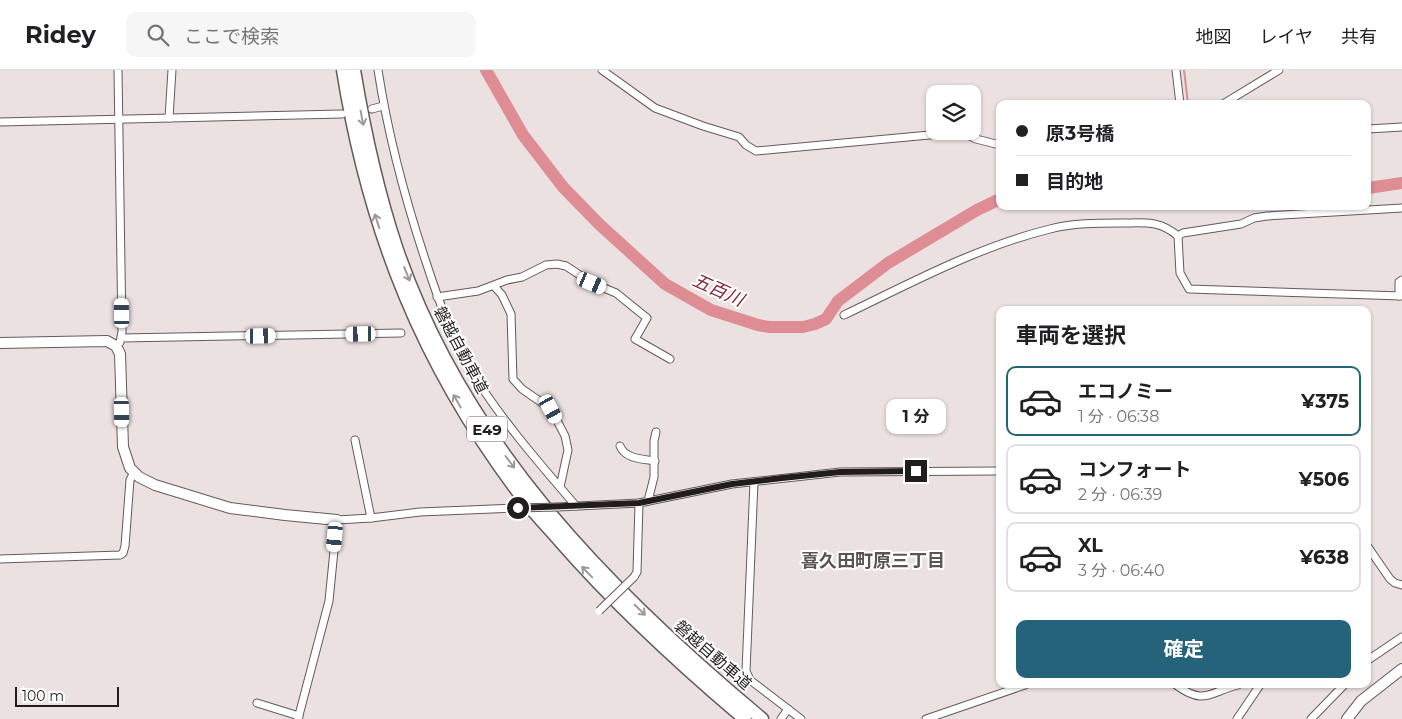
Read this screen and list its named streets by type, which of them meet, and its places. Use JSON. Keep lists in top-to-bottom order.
{
  "streets": {
    "highway": ["磐越自動車道", "E49"]
  },
  "districts": ["喜久田町原三丁目"],
  "water": ["五百川"],
  "scale_bar": "100 m",
  "page": {
    "header": "Ridey",
    "search": "ここで検索",
    "nav": ["地図", "レイヤ", "共有"],
    "banner": ["原3号橋", "目的地"],
    "heading": "車両を選択",
    "list": [
      {
        "name": "エコノミー",
        "note": "1 分 · 06:38",
        "value": "¥375"
      },
      {
        "name": "コンフォート",
        "note": "2 分 · 06:39",
        "value": "¥506"
      },
      {
        "name": "XL",
        "note": "3 分 · 06:40",
        "value": "¥638"
      }
    ],
    "bubble": "1 分",
    "buttons": "確定",
    "scale": "100 m"
  }
}
